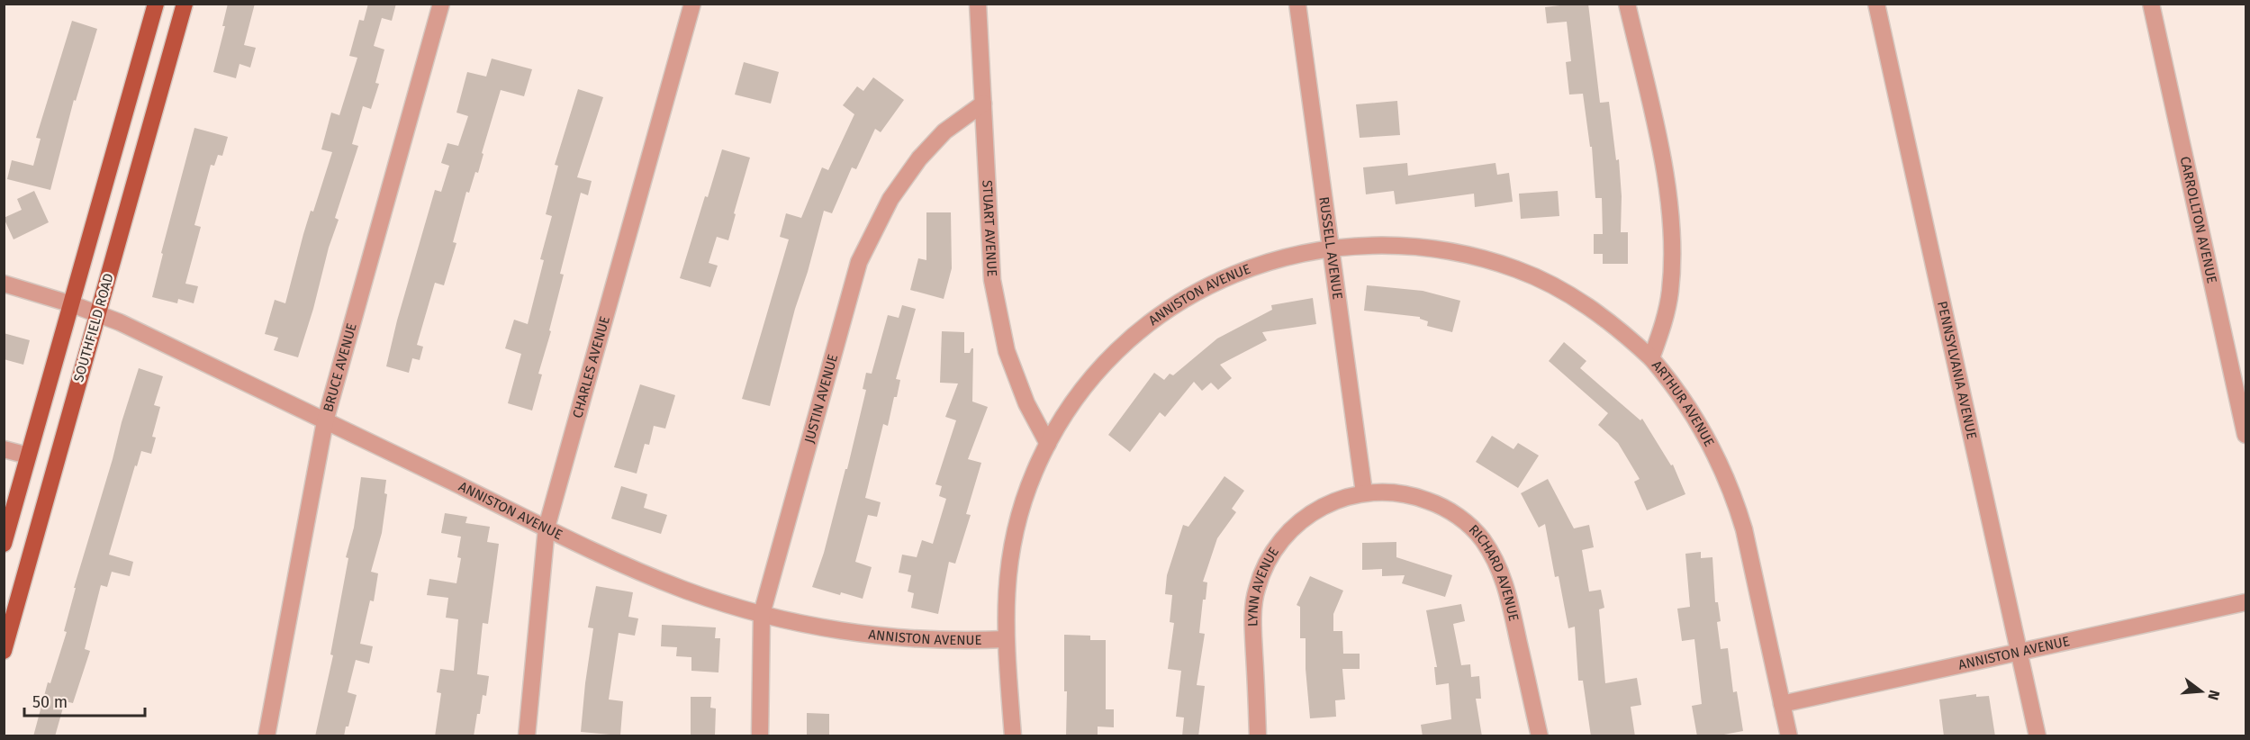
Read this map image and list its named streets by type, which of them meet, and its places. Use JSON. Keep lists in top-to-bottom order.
{
  "streets": {
    "main road": ["SOUTHFIELD ROAD"],
    "street": [
      "CARROLLTON AVENUE",
      "STUART AVENUE",
      "RUSSELL AVENUE",
      "ANNISTON AVENUE",
      "BRUCE AVENUE",
      "CHARLES AVENUE",
      "PENNSYLVANIA AVENUE",
      "JUSTIN AVENUE",
      "ARTHUR AVENUE",
      "RICHARD AVENUE",
      "LYNN AVENUE"
    ]
  },
  "crossings": [
    ["STUART AVENUE", "ANNISTON AVENUE"],
    ["STUART AVENUE", "JUSTIN AVENUE"],
    ["RUSSELL AVENUE", "ANNISTON AVENUE"],
    ["RUSSELL AVENUE", "RICHARD AVENUE"],
    ["RUSSELL AVENUE", "LYNN AVENUE"],
    ["ANNISTON AVENUE", "SOUTHFIELD ROAD"],
    ["ANNISTON AVENUE", "BRUCE AVENUE"],
    ["ANNISTON AVENUE", "CHARLES AVENUE"],
    ["ANNISTON AVENUE", "PENNSYLVANIA AVENUE"],
    ["ANNISTON AVENUE", "JUSTIN AVENUE"],
    ["ANNISTON AVENUE", "ARTHUR AVENUE"],
    ["RICHARD AVENUE", "LYNN AVENUE"]
  ],
  "scale_bar": "50 m",
  "north": "right"
}
